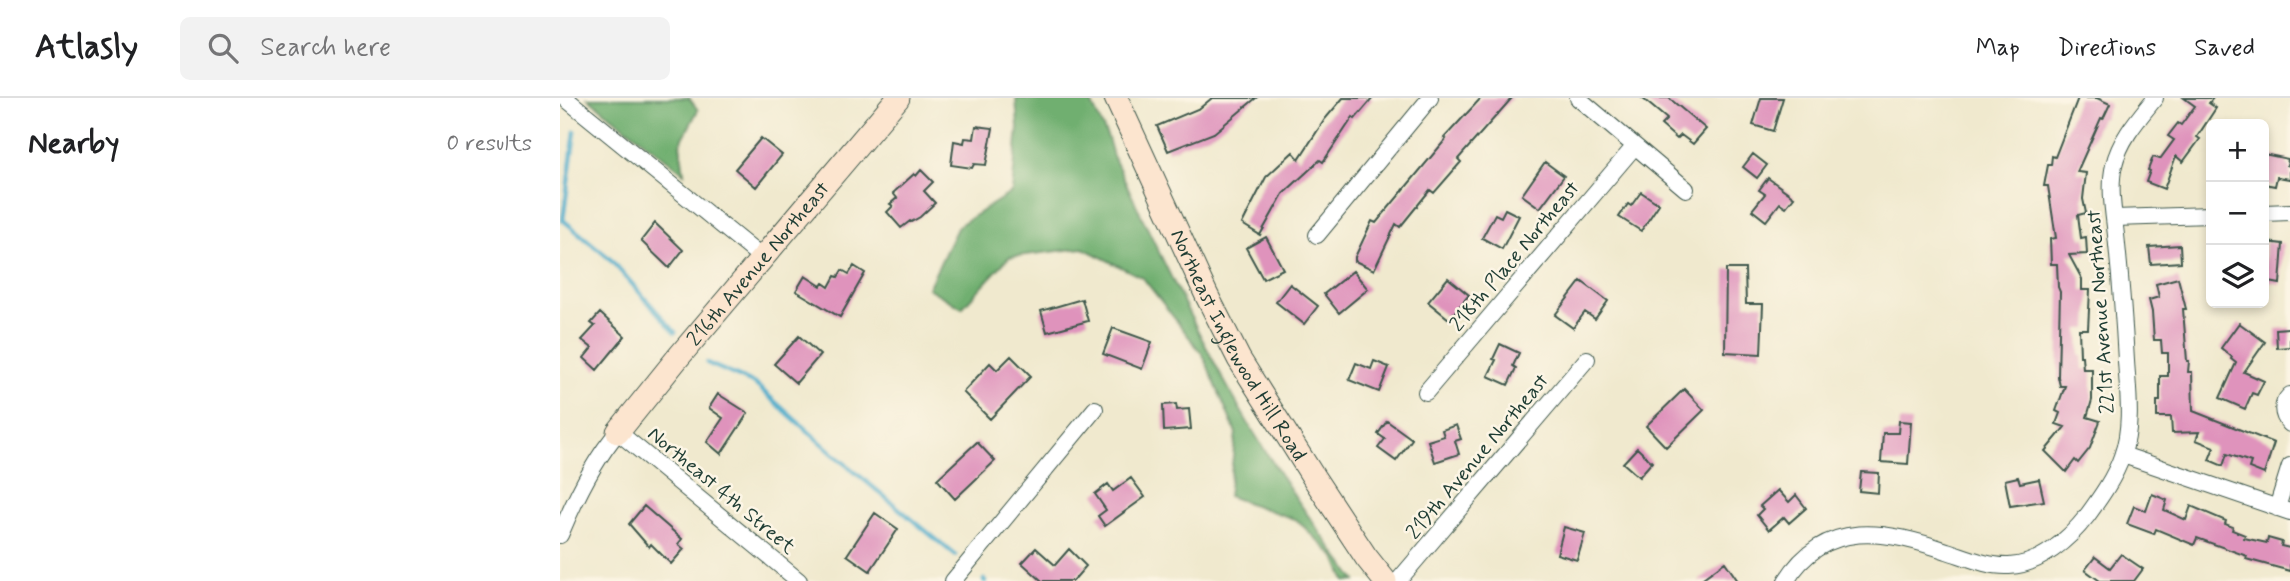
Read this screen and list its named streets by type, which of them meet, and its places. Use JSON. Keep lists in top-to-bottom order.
{
  "streets": {
    "street": [
      "218th Place Northeast",
      "216th Avenue Northeast",
      "221st Avenue Northeast",
      "Northeast Inglewood Hill Road",
      "219th Avenue Northeast",
      "Northeast 4th Street"
    ]
  },
  "crossings": [
    ["216th Avenue Northeast", "Northeast 4th Street"]
  ],
  "page": {
    "header": "Atlasly",
    "search": "Search here",
    "nav": ["Map", "Directions", "Saved"],
    "heading": ["Nearby", "0 results"],
    "map_buttons": ["+", "−"]
  }
}
